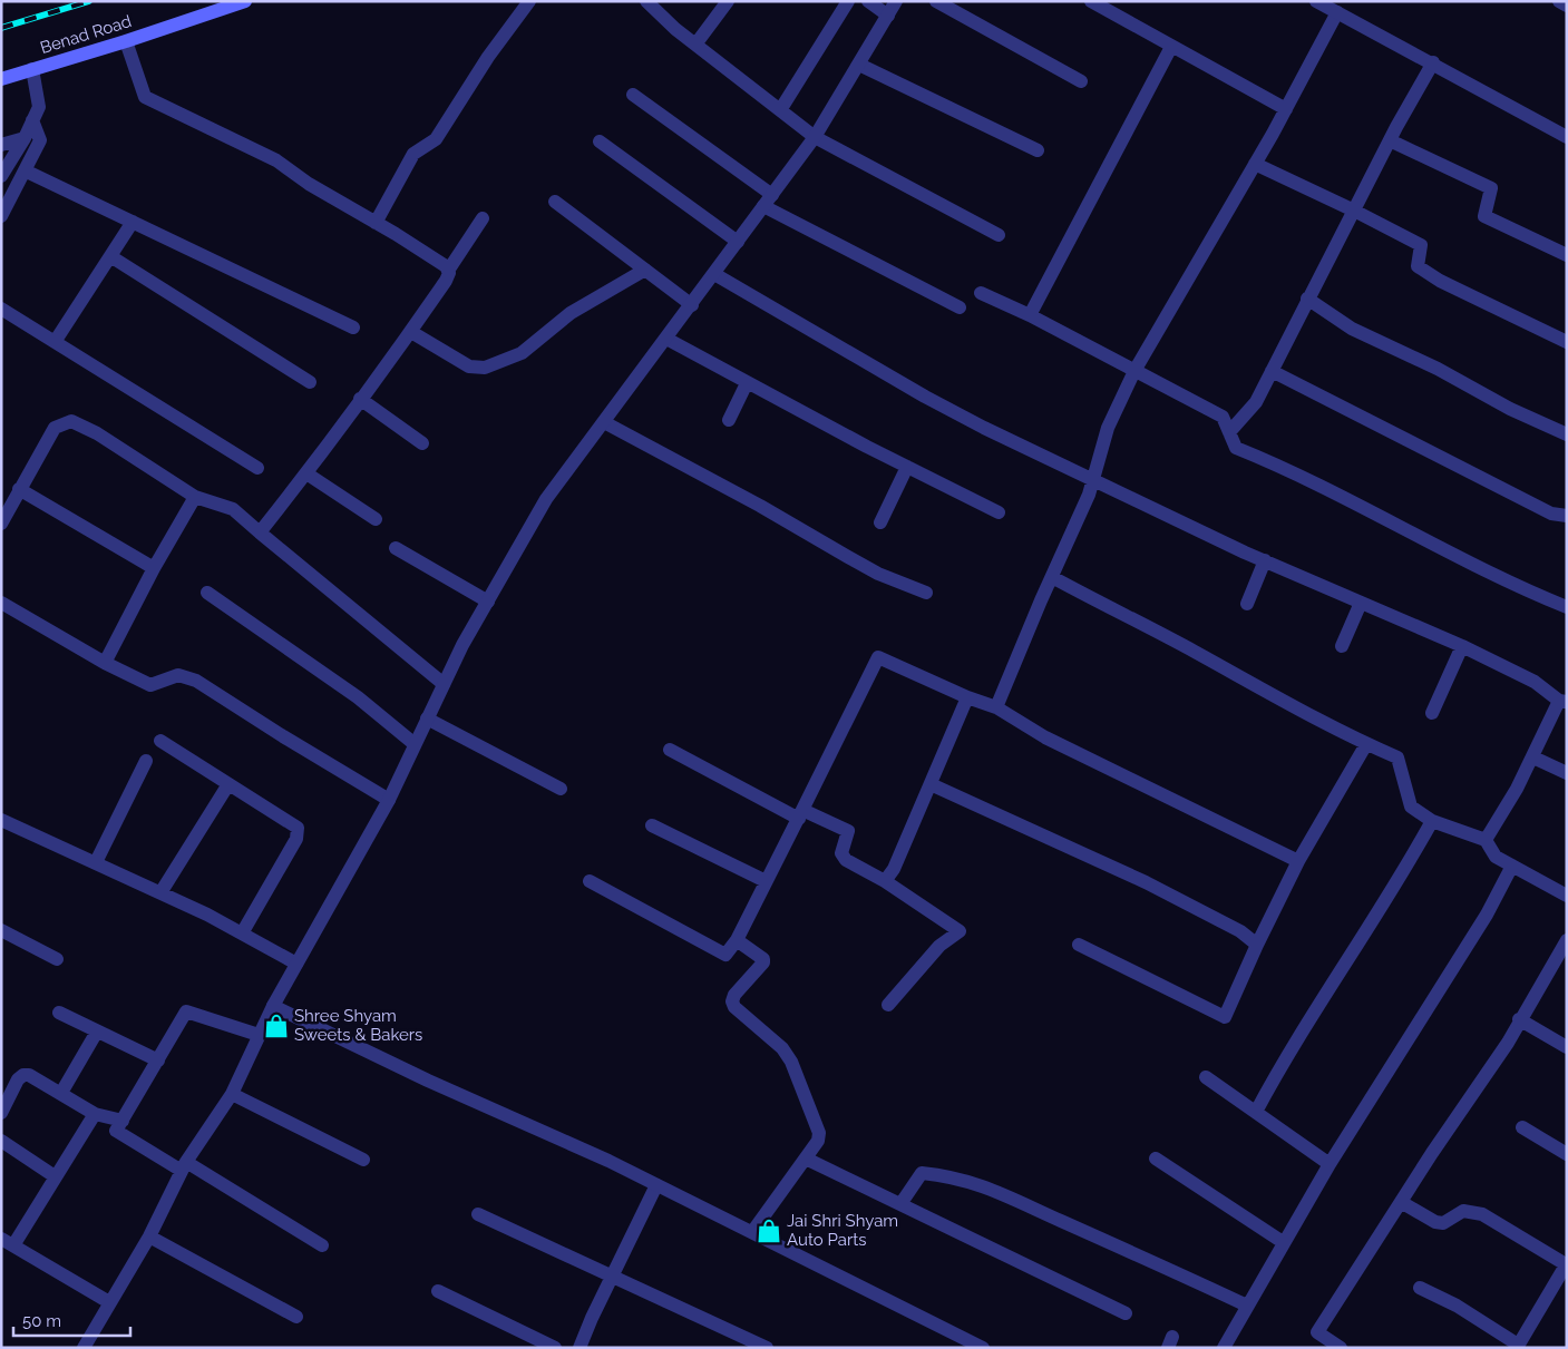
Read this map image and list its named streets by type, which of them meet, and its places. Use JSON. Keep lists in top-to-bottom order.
{
  "streets": {
    "main road": ["Benad Road"]
  },
  "places": {
    "shop": ["Shree Shyam Sweets & Bakers", "Jai Shri Shyam Auto Parts"]
  },
  "scale_bar": "50 m"
}
